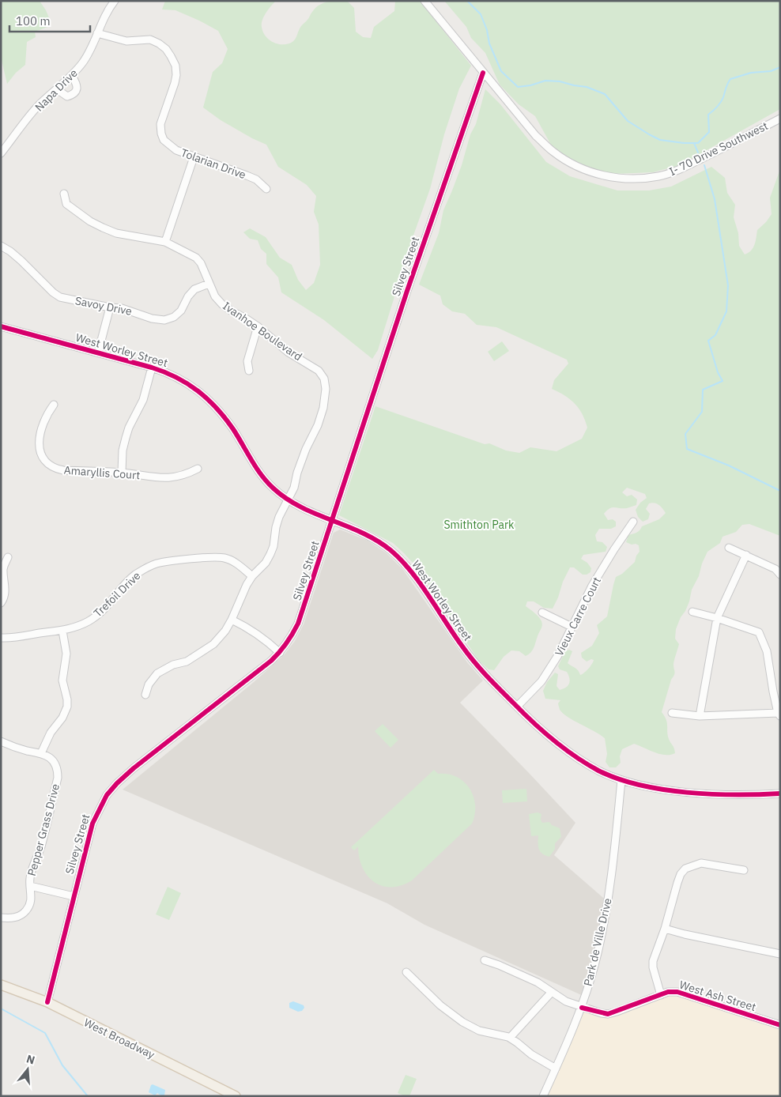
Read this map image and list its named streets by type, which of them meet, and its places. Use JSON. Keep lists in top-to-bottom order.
{
  "streets": {
    "main road": ["West Broadway"],
    "street": [
      "Napa Drive",
      "I- 70 Drive Southwest",
      "Tolarian Drive",
      "Silvey Street",
      "Savoy Drive",
      "Ivanhoe Boulevard",
      "West Worley Street",
      "Amaryllis Court",
      "Trefoil Drive",
      "Vieux Carre Court",
      "Pepper Grass Drive",
      "Park de Ville Drive",
      "West Ash Street"
    ]
  },
  "crossings": [
    ["Napa Drive", "Tolarian Drive"],
    ["I- 70 Drive Southwest", "Silvey Street"],
    ["Silvey Street", "West Worley Street"],
    ["Silvey Street", "West Broadway"],
    ["Savoy Drive", "Ivanhoe Boulevard"],
    ["Ivanhoe Boulevard", "West Worley Street"],
    ["Ivanhoe Boulevard", "Trefoil Drive"],
    ["West Worley Street", "Vieux Carre Court"],
    ["West Worley Street", "Park de Ville Drive"],
    ["Park de Ville Drive", "West Ash Street"]
  ],
  "parks": ["Smithton Park"],
  "scale_bar": "100 m",
  "north": "top"
}
